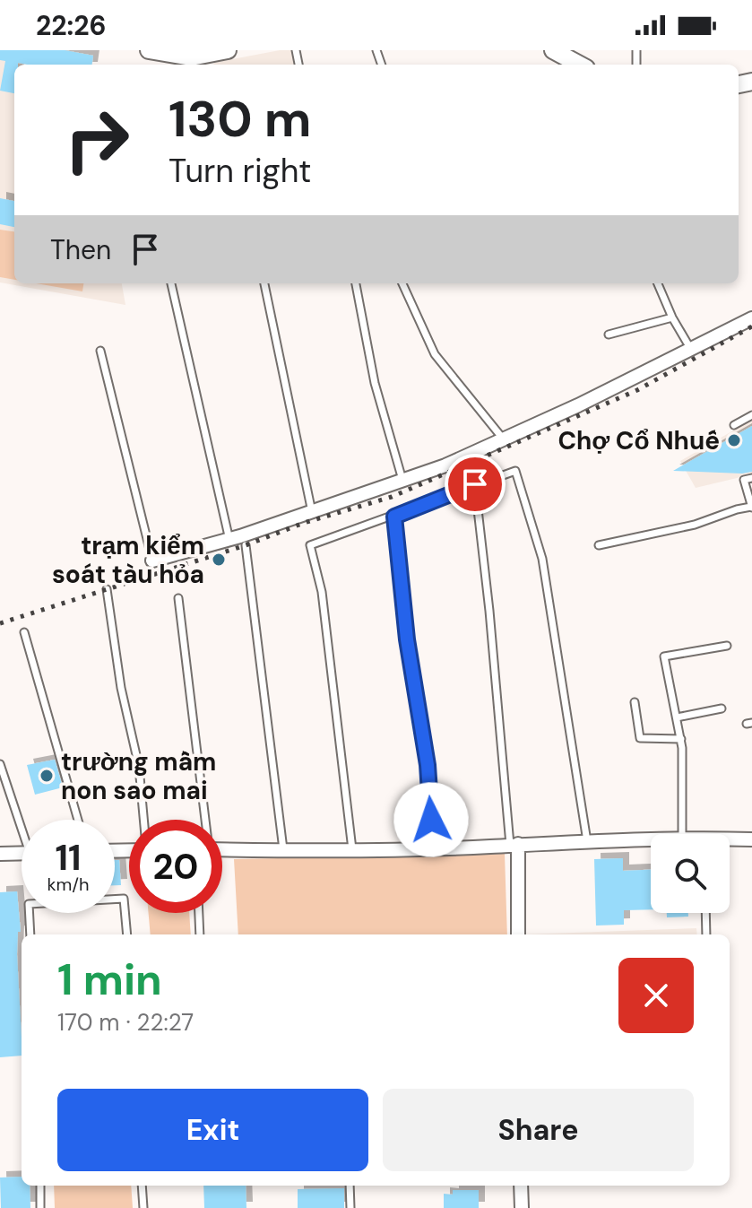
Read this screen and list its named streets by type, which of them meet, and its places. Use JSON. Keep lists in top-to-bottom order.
{
  "places": ["Chợ Cổ Nhuế", "trạm kiểm soát tàu hỏa", "trường mầm non sao mai"],
  "page": {
    "status": "22:26",
    "turn": ["130 m", "Turn right"],
    "then": "Then",
    "speed": "11 km/h",
    "limit": "20",
    "heading": ["1 min", "170 m · 22:27"],
    "buttons": ["Exit", "Share"]
  }
}
